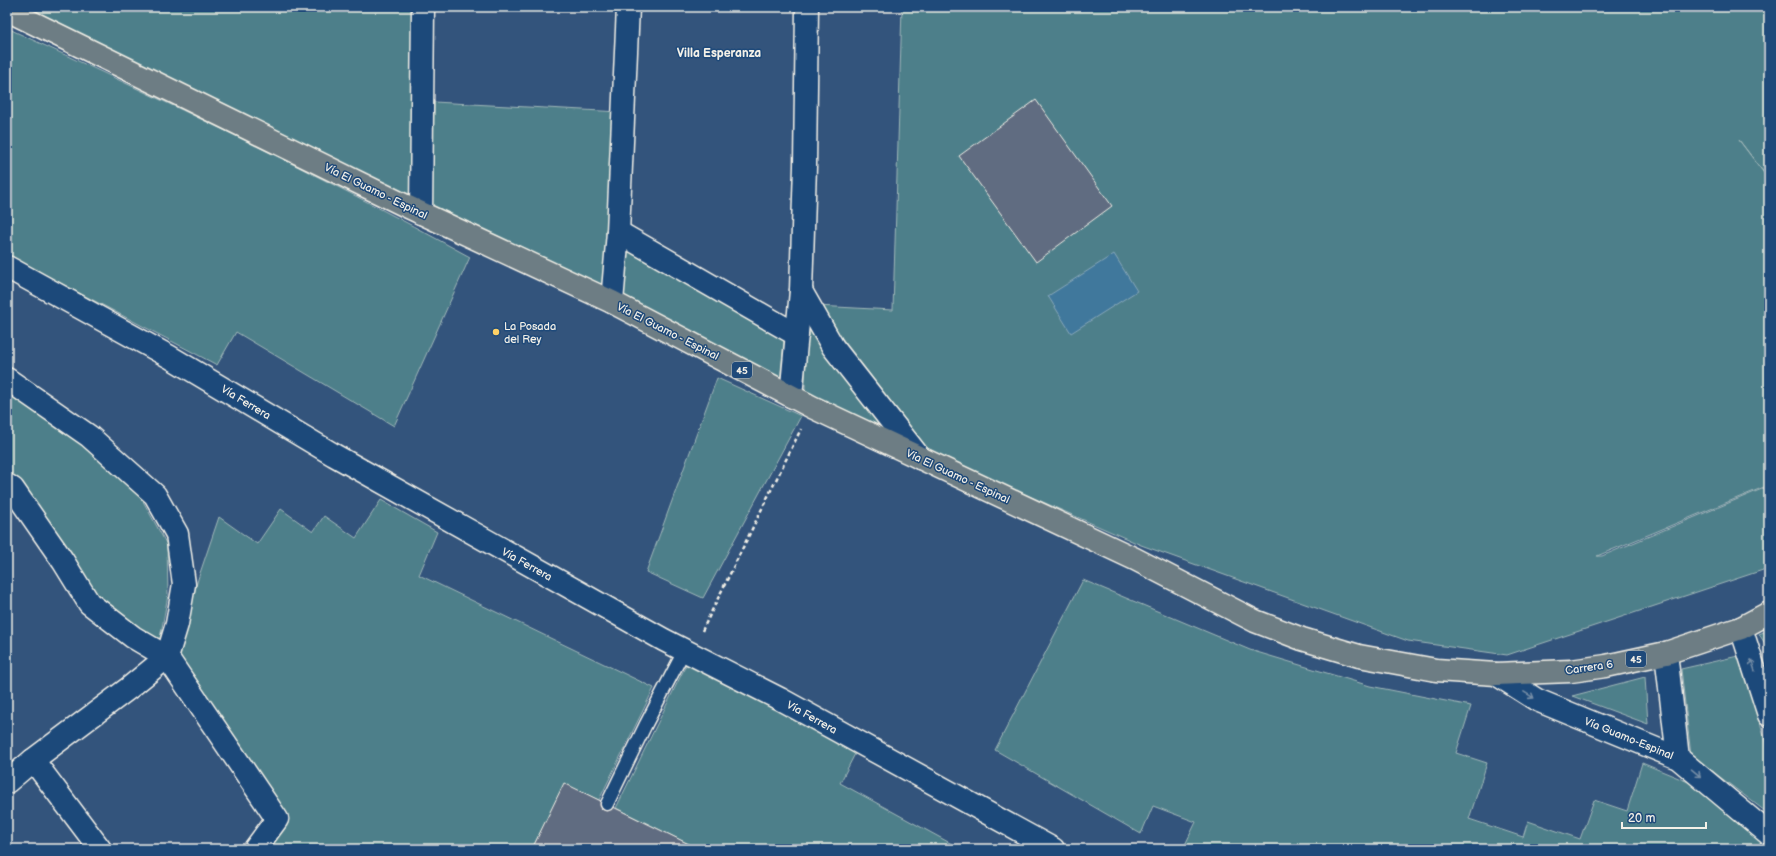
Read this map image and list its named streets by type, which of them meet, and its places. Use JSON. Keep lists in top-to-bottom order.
{
  "streets": {
    "main road": ["Vía El Guamo - Espinal", "45", "Carrera 6"],
    "street": ["Vía Ferrera", "Vía Guamo-Espinal"]
  },
  "crossings": [
    ["Vía El Guamo - Espinal", "Carrera 6"],
    ["Vía El Guamo - Espinal", "Vía Guamo-Espinal"],
    ["Carrera 6", "Vía Guamo-Espinal"]
  ],
  "one_way": ["Vía Guamo-Espinal"],
  "districts": ["Villa Esperanza"],
  "places": ["La Posada del Rey"],
  "scale_bar": "20 m"
}
